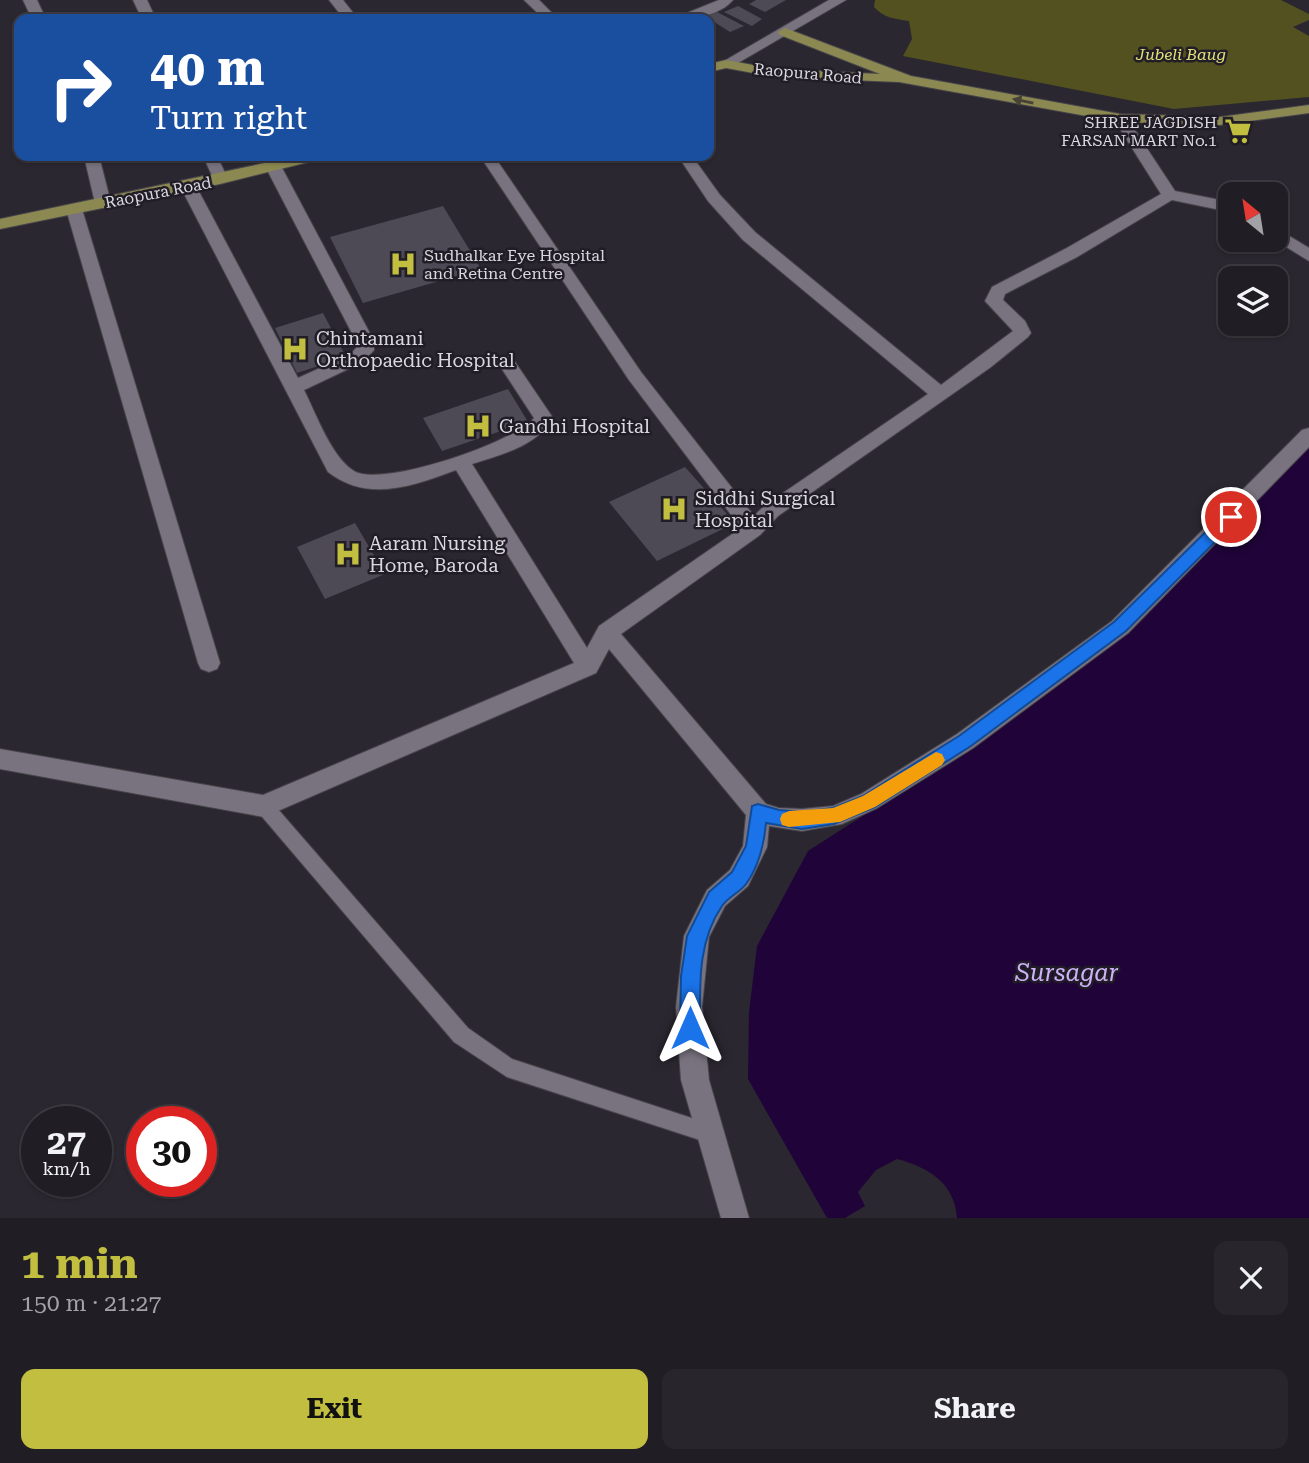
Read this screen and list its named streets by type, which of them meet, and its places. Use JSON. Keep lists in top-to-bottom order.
{
  "streets": {
    "main road": ["Raopura Road"]
  },
  "water": ["Sursagar"],
  "parks": ["Jubeli Baug"],
  "places": {
    "supermarket": ["SHREE JAGDISH FARSAN MART No.1"],
    "hospital": [
      "Sudhalkar Eye Hospital and Retina Centre",
      "Chintamani Orthopaedic Hospital",
      "Gandhi Hospital",
      "Siddhi Surgical Hospital",
      "Aaram Nursing Home, Baroda"
    ]
  },
  "north": "top left",
  "page": {
    "turn": ["40 m", "Turn right"],
    "speed": "27 km/h",
    "limit": "30",
    "heading": ["1 min", "150 m · 21:27"],
    "buttons": ["Exit", "Share"]
  }
}
